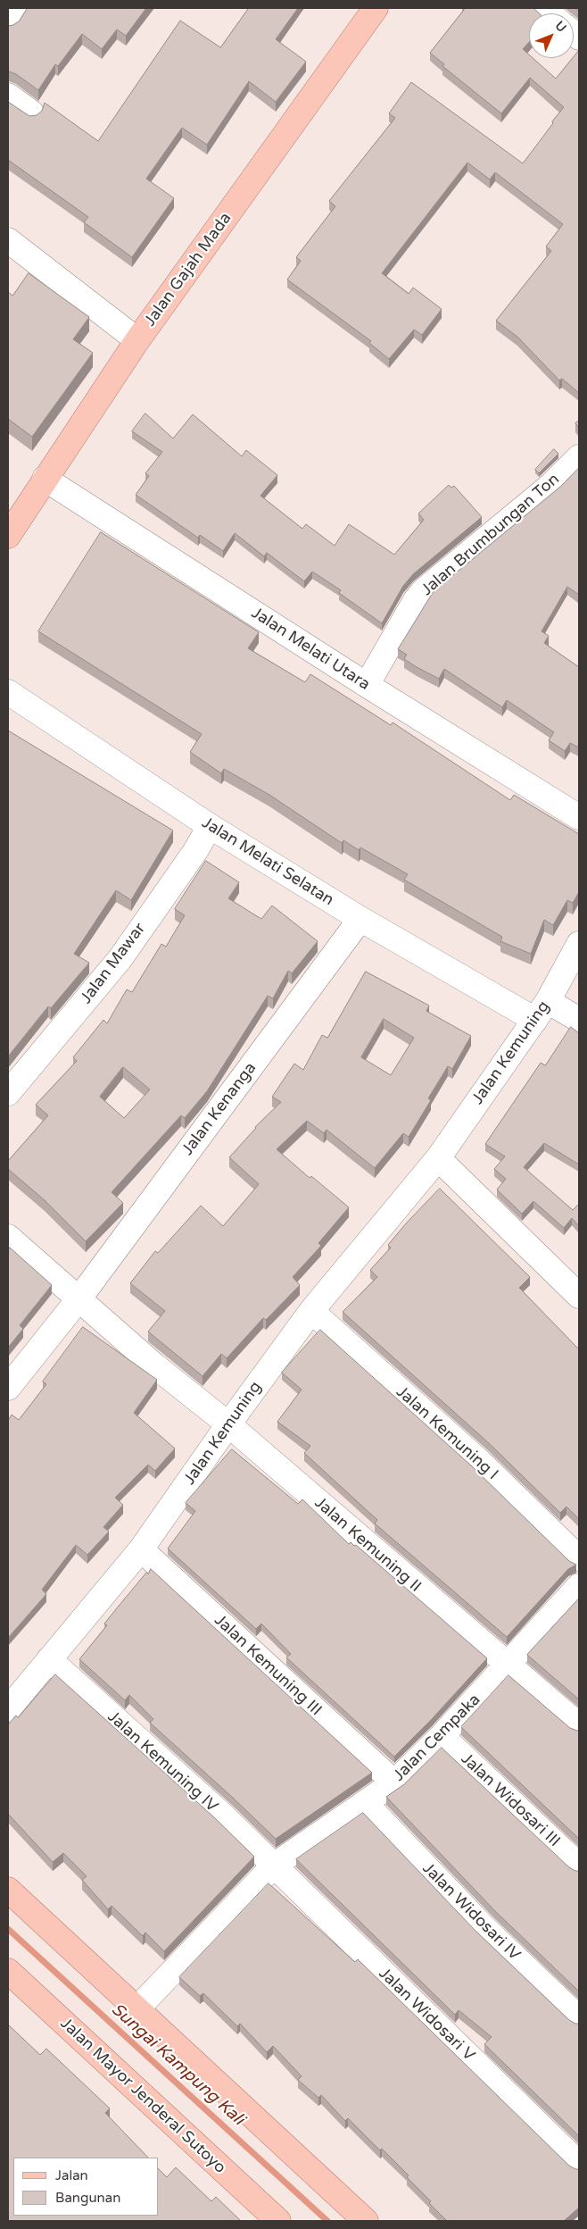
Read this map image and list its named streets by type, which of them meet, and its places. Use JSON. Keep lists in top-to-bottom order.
{
  "streets": {
    "main road": ["Jalan Gajah Mada", "Jalan Mayor Jenderal Sutoyo"],
    "street": [
      "Jalan Brumbungan Ton",
      "Jalan Melati Utara",
      "Jalan Melati Selatan",
      "Jalan Mawar",
      "Jalan Kemuning",
      "Jalan Kenanga",
      "Jalan Kemuning I",
      "Jalan Kemuning II",
      "Jalan Kemuning III",
      "Jalan Cempaka",
      "Jalan Kemuning IV",
      "Jalan Widosari III",
      "Jalan Widosari IV",
      "Jalan Widosari V"
    ]
  },
  "crossings": [
    ["Jalan Gajah Mada", "Jalan Melati Utara"],
    ["Jalan Brumbungan Ton", "Jalan Melati Utara"],
    ["Jalan Melati Selatan", "Jalan Mawar"],
    ["Jalan Melati Selatan", "Jalan Kemuning"],
    ["Jalan Melati Selatan", "Jalan Kenanga"],
    ["Jalan Kemuning", "Jalan Kemuning I"],
    ["Jalan Kemuning", "Jalan Kemuning II"],
    ["Jalan Kemuning", "Jalan Kemuning III"],
    ["Jalan Kemuning", "Jalan Kemuning IV"],
    ["Jalan Kemuning II", "Jalan Cempaka"],
    ["Jalan Kemuning III", "Jalan Cempaka"],
    ["Jalan Cempaka", "Jalan Kemuning IV"],
    ["Jalan Cempaka", "Jalan Widosari III"],
    ["Jalan Cempaka", "Jalan Widosari IV"],
    ["Jalan Cempaka", "Jalan Widosari V"],
    ["Jalan Kemuning IV", "Jalan Widosari V"]
  ],
  "water": ["Sungai Kampung Kali"],
  "legend": ["Jalan", "Bangunan"],
  "north": "top right"
}
